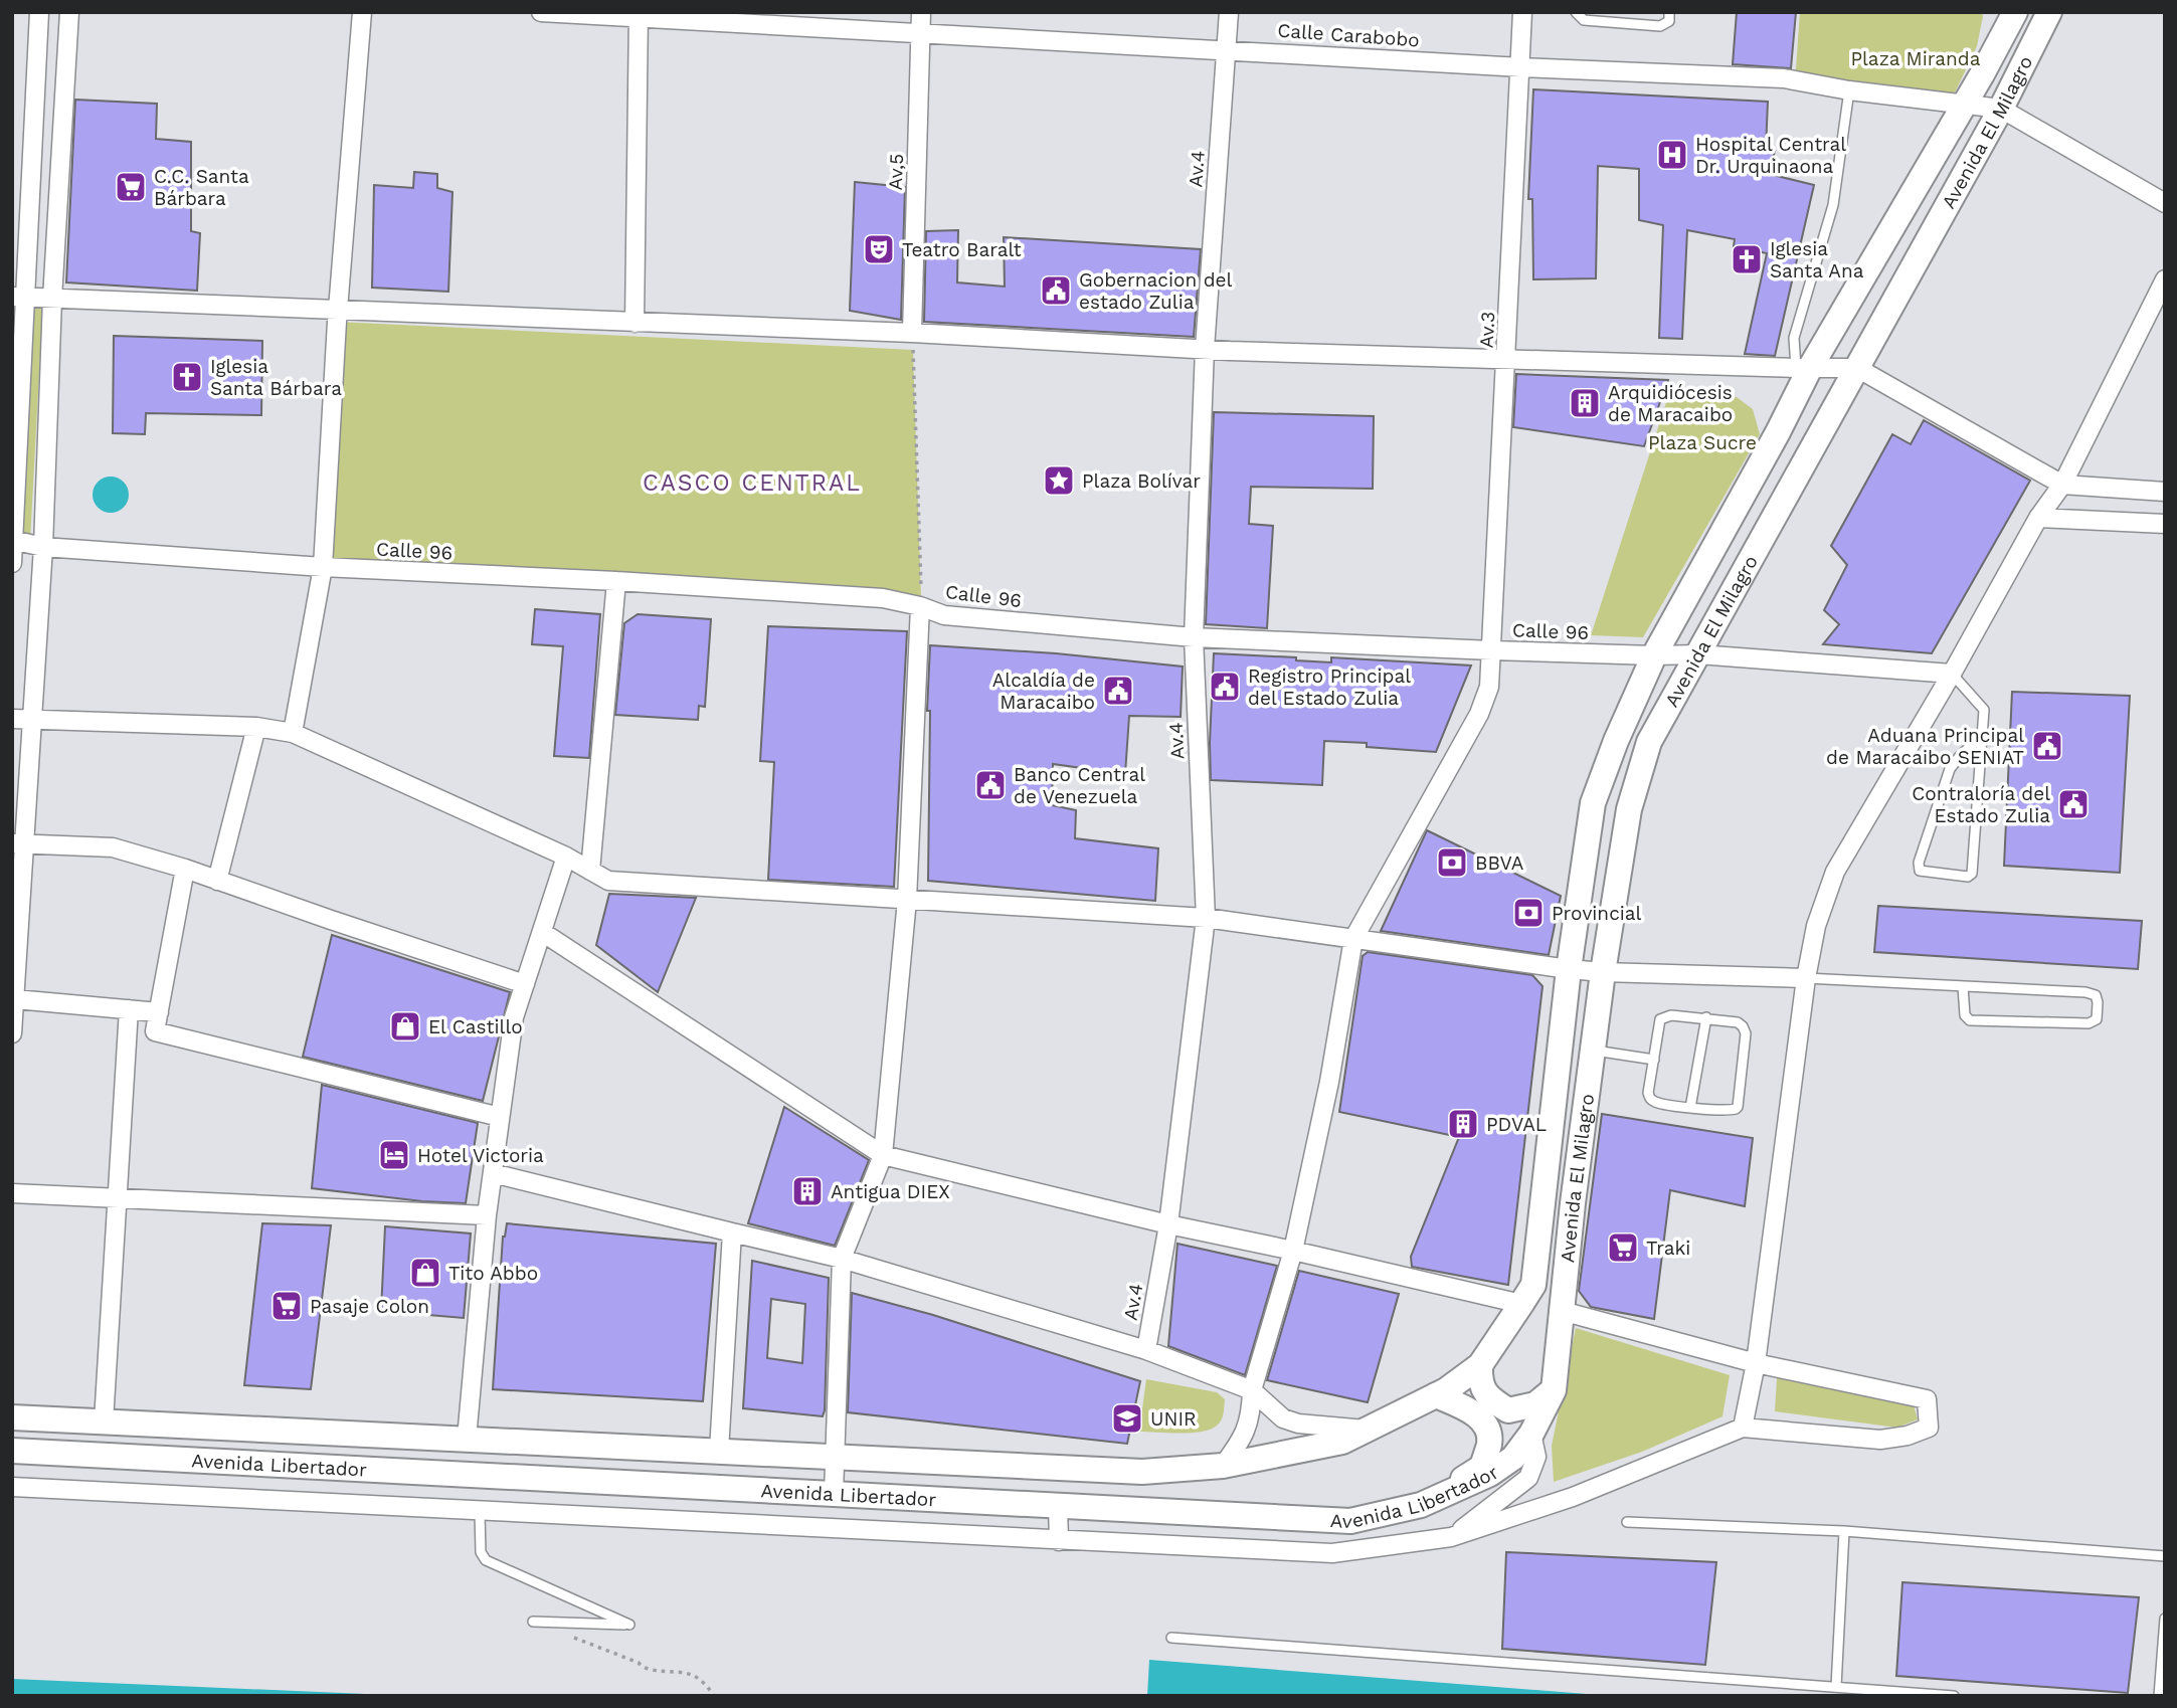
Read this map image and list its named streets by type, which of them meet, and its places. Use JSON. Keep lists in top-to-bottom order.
{
  "streets": {
    "main road": ["Avenida El Milagro", "Avenida Libertador"],
    "street": [
      "Calle Carabobo",
      "Av.4",
      "Av,5",
      "Av.3",
      "Calle 96"
    ]
  },
  "crossings": [
    ["Calle Carabobo", "Avenida El Milagro"],
    ["Calle Carabobo", "Av.4"],
    ["Calle Carabobo", "Av,5"],
    ["Calle Carabobo", "Av.3"],
    ["Avenida El Milagro", "Calle 96"],
    ["Avenida El Milagro", "Avenida Libertador"],
    ["Av.4", "Av.3"],
    ["Av.4", "Calle 96"],
    ["Av.3", "Calle 96"],
    ["Av.3", "Avenida Libertador"]
  ],
  "districts": ["CASCO CENTRAL"],
  "parks": ["Plaza Miranda", "Plaza Sucre"],
  "places": {
    "hospital": ["Hospital Central Dr. Urquinaona"],
    "supermarket": ["C.C. Santa Bárbara", "Traki", "Pasaje Colon"],
    "theatre": ["Teatro Baralt"],
    "church": ["Iglesia Santa Ana", "Iglesia Santa Bárbara"],
    "public building": [
      "Gobernacion del estado Zulia",
      "Registro Principal del Estado Zulia",
      "Alcaldía de Maracaibo",
      "Aduana Principal de Maracaibo SENIAT",
      "Banco Central de Venezuela",
      "Contraloría del Estado Zulia"
    ],
    "building": ["Arquidiócesis de Maracaibo", "PDVAL", "Antigua DIEX"],
    "place": ["Plaza Bolívar"],
    "bank": ["BBVA", "Provincial"],
    "shop": ["El Castillo", "Tito Abbo"],
    "hotel": ["Hotel Victoria"],
    "school or university": ["UNIR"]
  }
}
